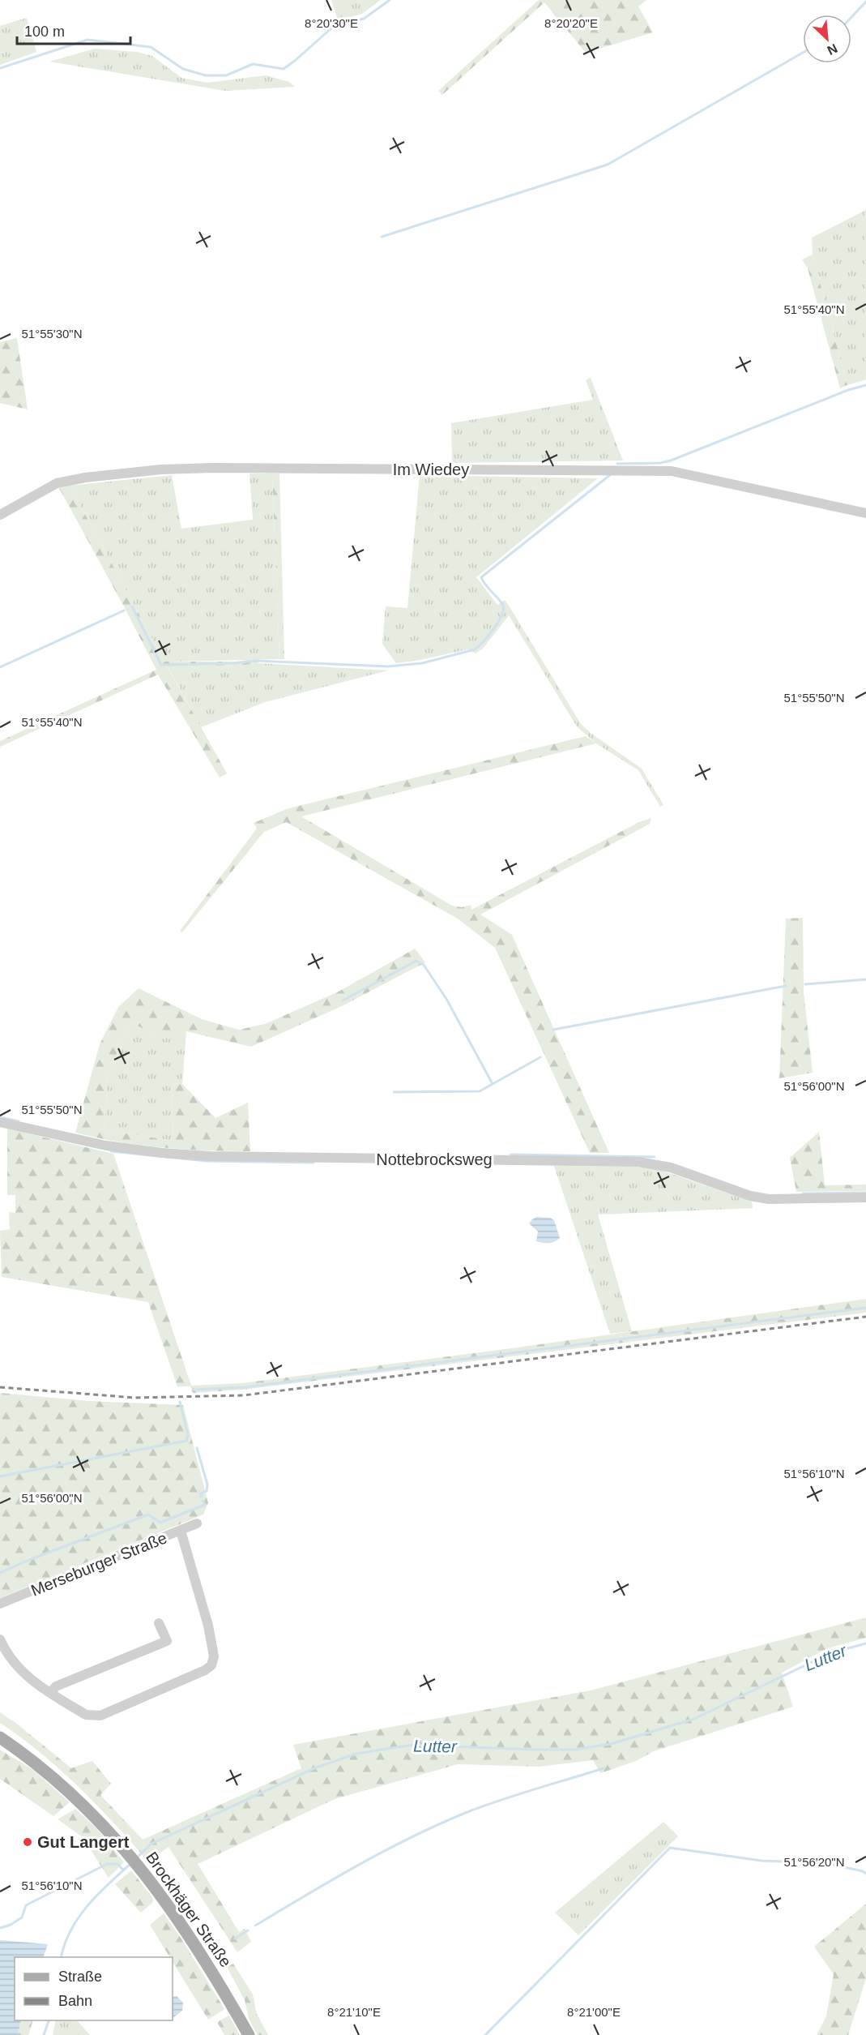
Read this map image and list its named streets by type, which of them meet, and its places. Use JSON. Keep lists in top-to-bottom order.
{
  "streets": {
    "main road": ["Brockhäger Straße"],
    "street": ["Im Wiedey", "Nottebrocksweg", "Merseburger Straße"]
  },
  "water": ["Lutter"],
  "places": ["Gut Langert"],
  "legend": ["Straße", "Bahn"],
  "scale_bar": "100 m",
  "north": "bottom right",
  "coordinates": [
    "8°20'20\"E",
    "8°20'30\"E",
    "51°55'40\"N",
    "51°55'30\"N",
    "51°55'50\"N",
    "51°56'00\"N",
    "51°56'10\"N",
    "51°56'20\"N",
    "8°21'10\"E",
    "8°21'00\"E"
  ]
}
